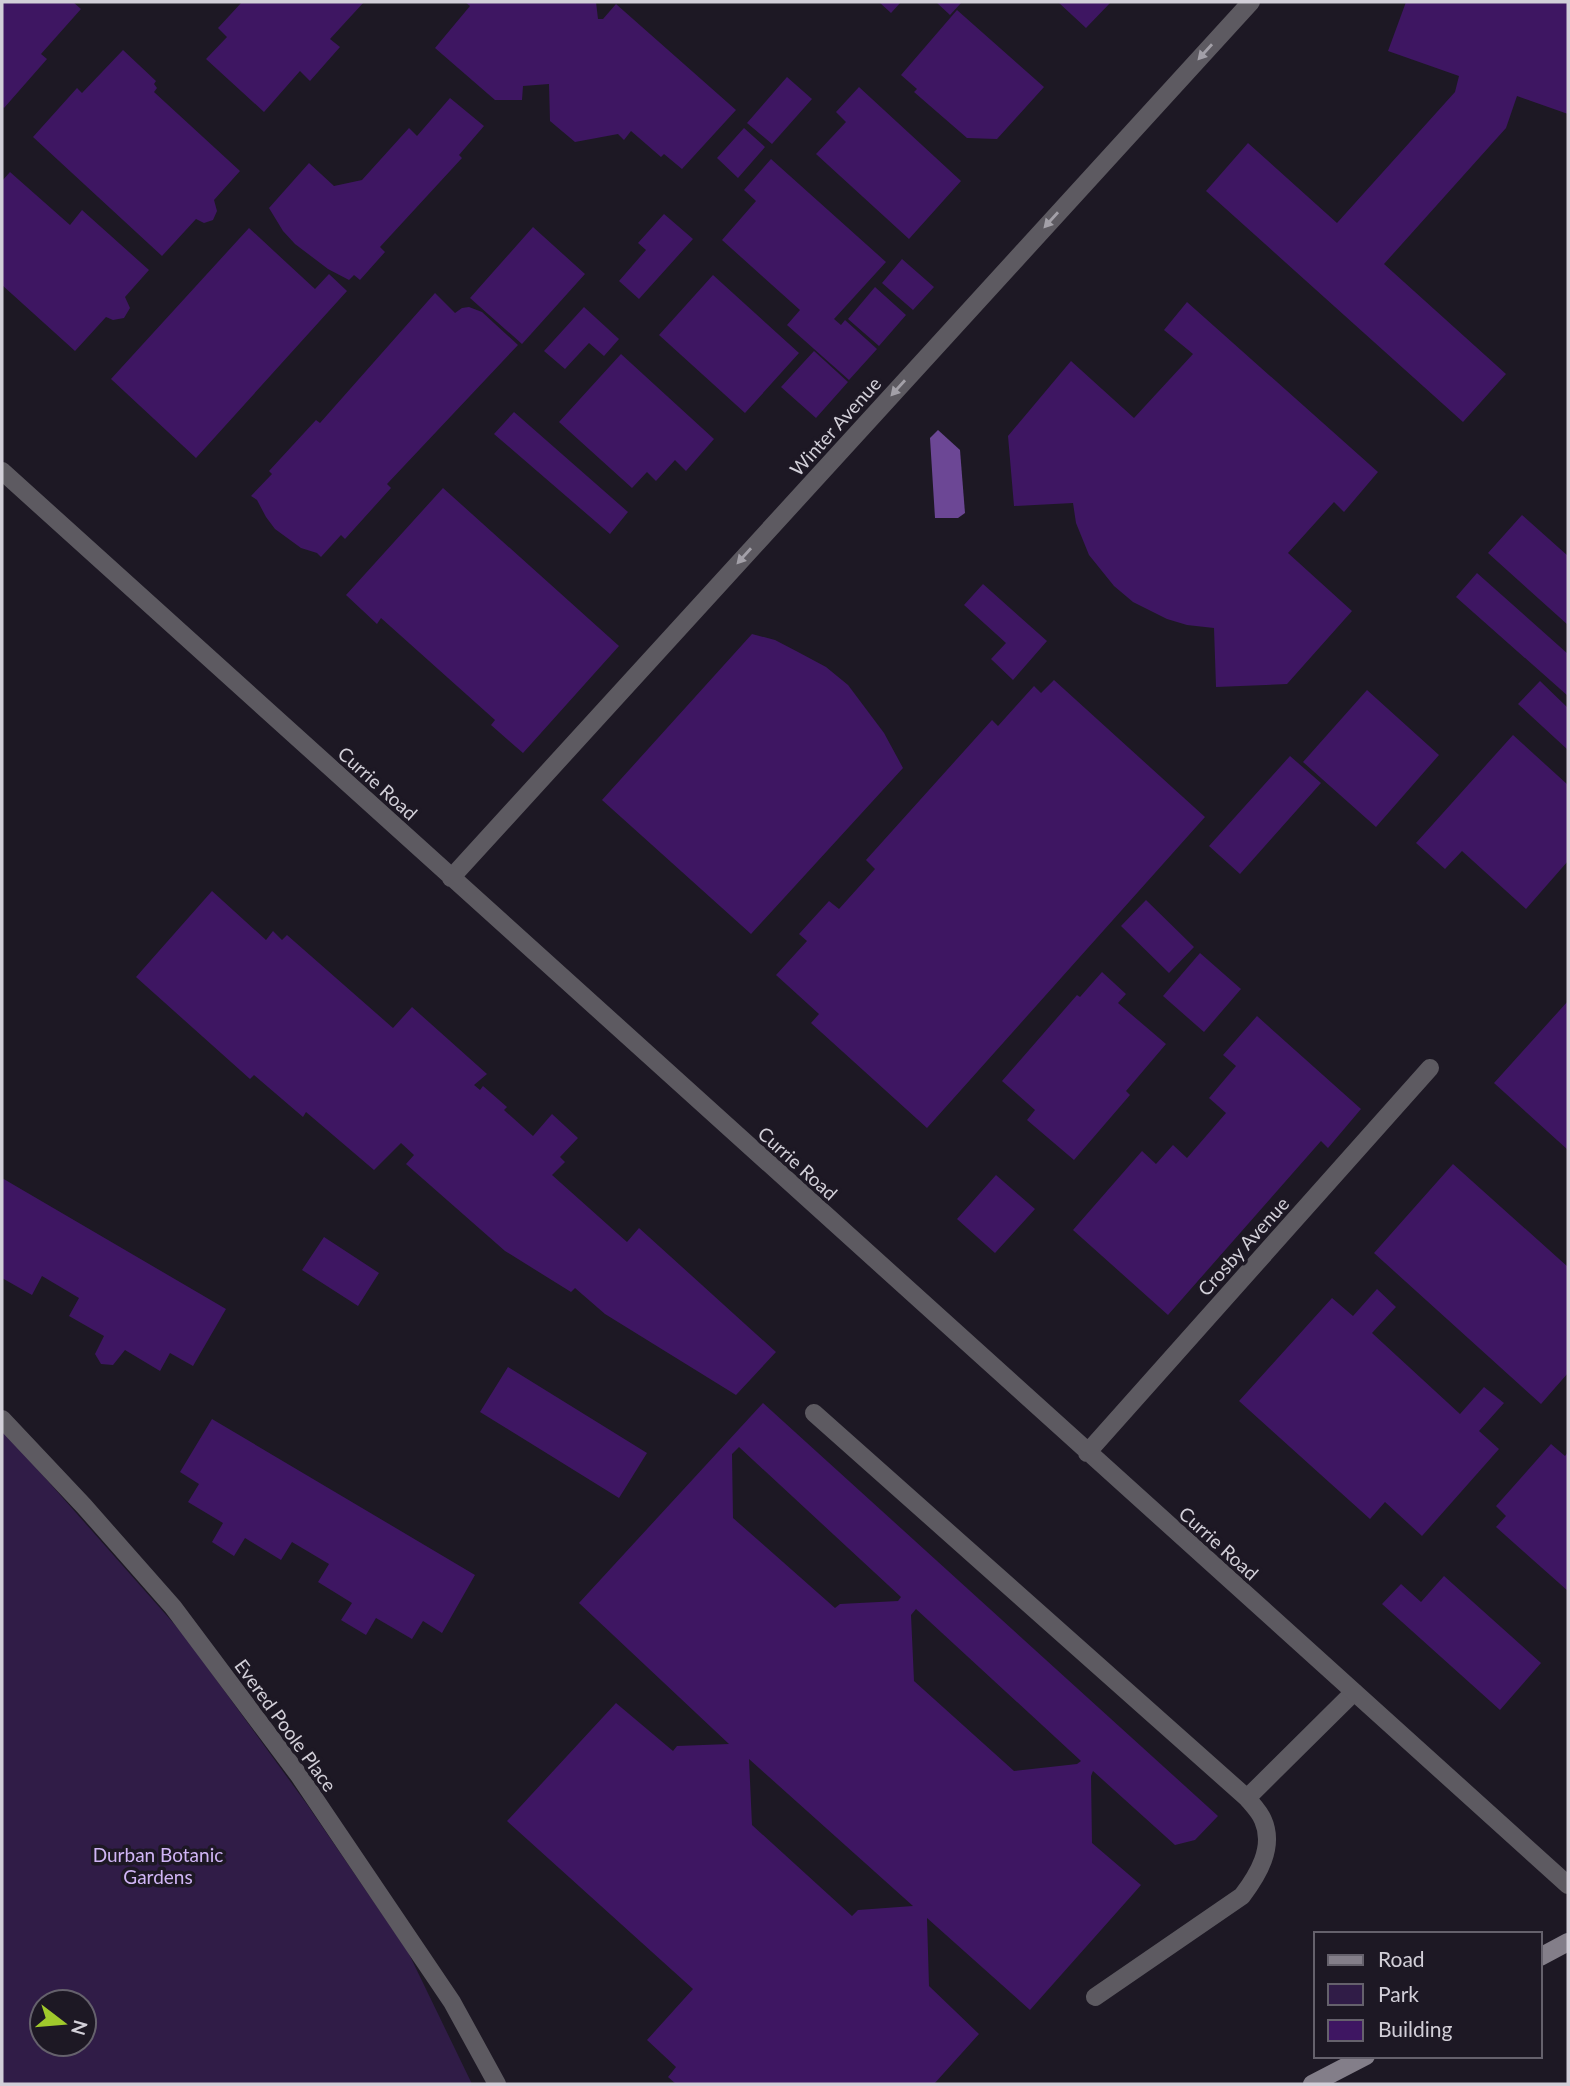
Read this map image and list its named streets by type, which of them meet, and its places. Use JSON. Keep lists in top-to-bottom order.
{
  "streets": {
    "street": [
      "Winter Avenue",
      "Currie Road",
      "Crosby Avenue",
      "Evered Poole Place"
    ]
  },
  "crossings": [
    ["Winter Avenue", "Currie Road"],
    ["Currie Road", "Crosby Avenue"]
  ],
  "one_way": ["Winter Avenue"],
  "parks": ["Durban Botanic Gardens"],
  "legend": ["Road", "Park", "Building"],
  "north": "right"
}
